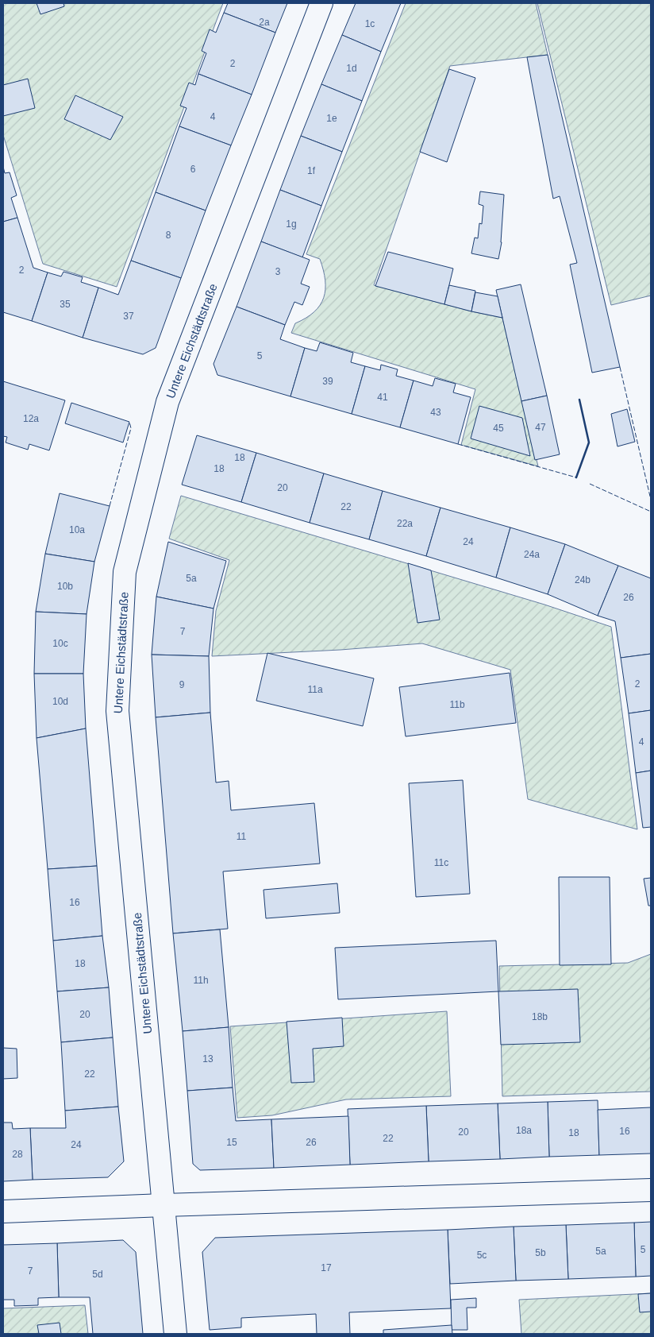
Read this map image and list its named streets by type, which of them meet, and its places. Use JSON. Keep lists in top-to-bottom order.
{
  "streets": {
    "street": ["Untere Eichstädtstraße"]
  },
  "house_numbers": [
    "2a",
    "1c",
    "2",
    "1d",
    "4",
    "1e",
    "6",
    "1f",
    "1g",
    "8",
    "2",
    "3",
    "35",
    "37",
    "5",
    "39",
    "41",
    "43",
    "12a",
    "47",
    "45",
    "18",
    "18",
    "20",
    "22",
    "22a",
    "10a",
    "24",
    "24a",
    "5a",
    "24b",
    "10b",
    "26",
    "7",
    "10c",
    "2",
    "9",
    "11a",
    "10d",
    "11b",
    "4",
    "11",
    "11c",
    "16",
    "18",
    "11h",
    "20",
    "18b",
    "13",
    "22",
    "18a",
    "16",
    "20",
    "18",
    "22",
    "15",
    "26",
    "24",
    "28",
    "5",
    "5a",
    "5b",
    "5c",
    "17",
    "7",
    "5d"
  ]
}
